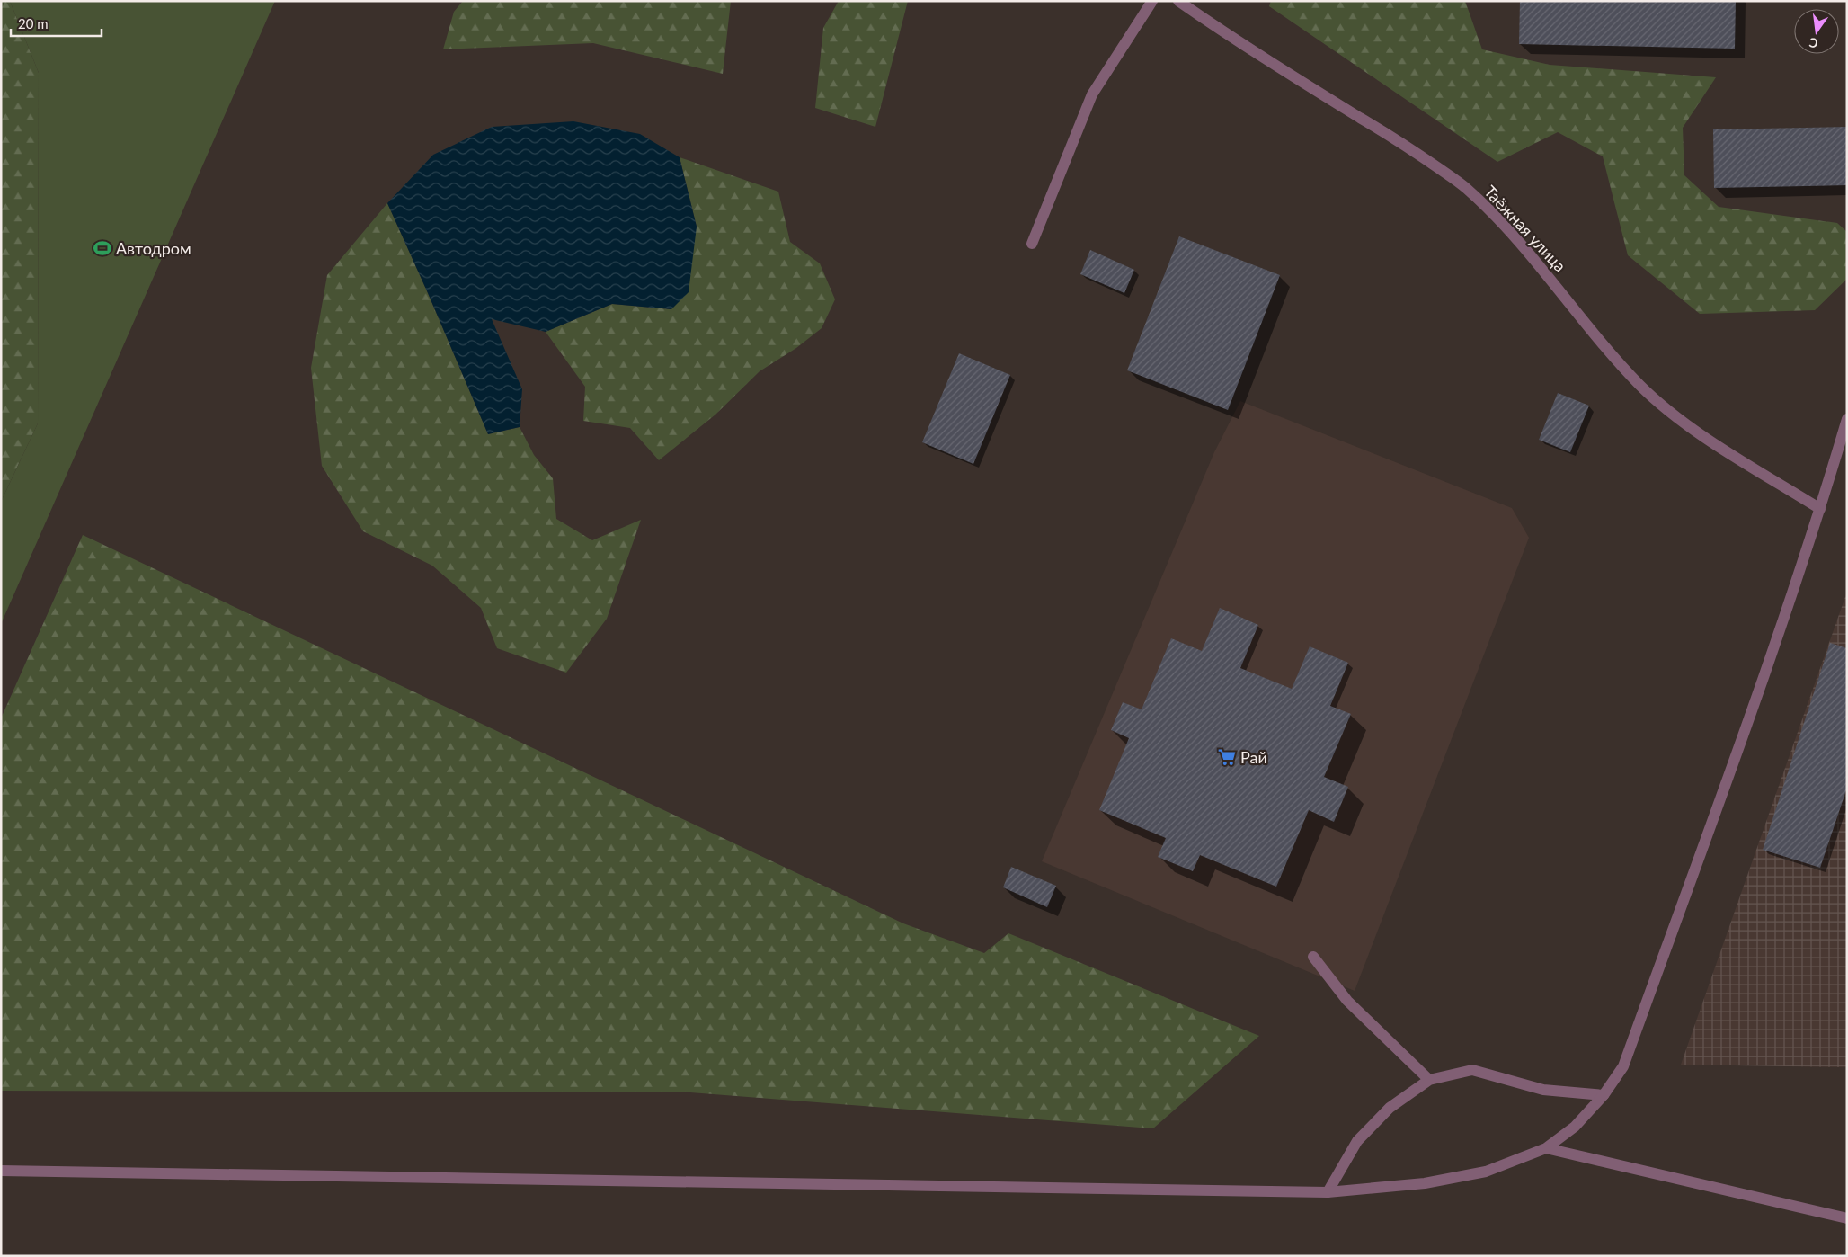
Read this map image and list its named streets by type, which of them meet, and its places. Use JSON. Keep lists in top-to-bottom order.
{
  "streets": {
    "street": ["Таёжная улица"]
  },
  "places": {
    "sports": ["Автодром"],
    "supermarket": ["Рай"]
  },
  "scale_bar": "20 m",
  "north": "bottom"
}
